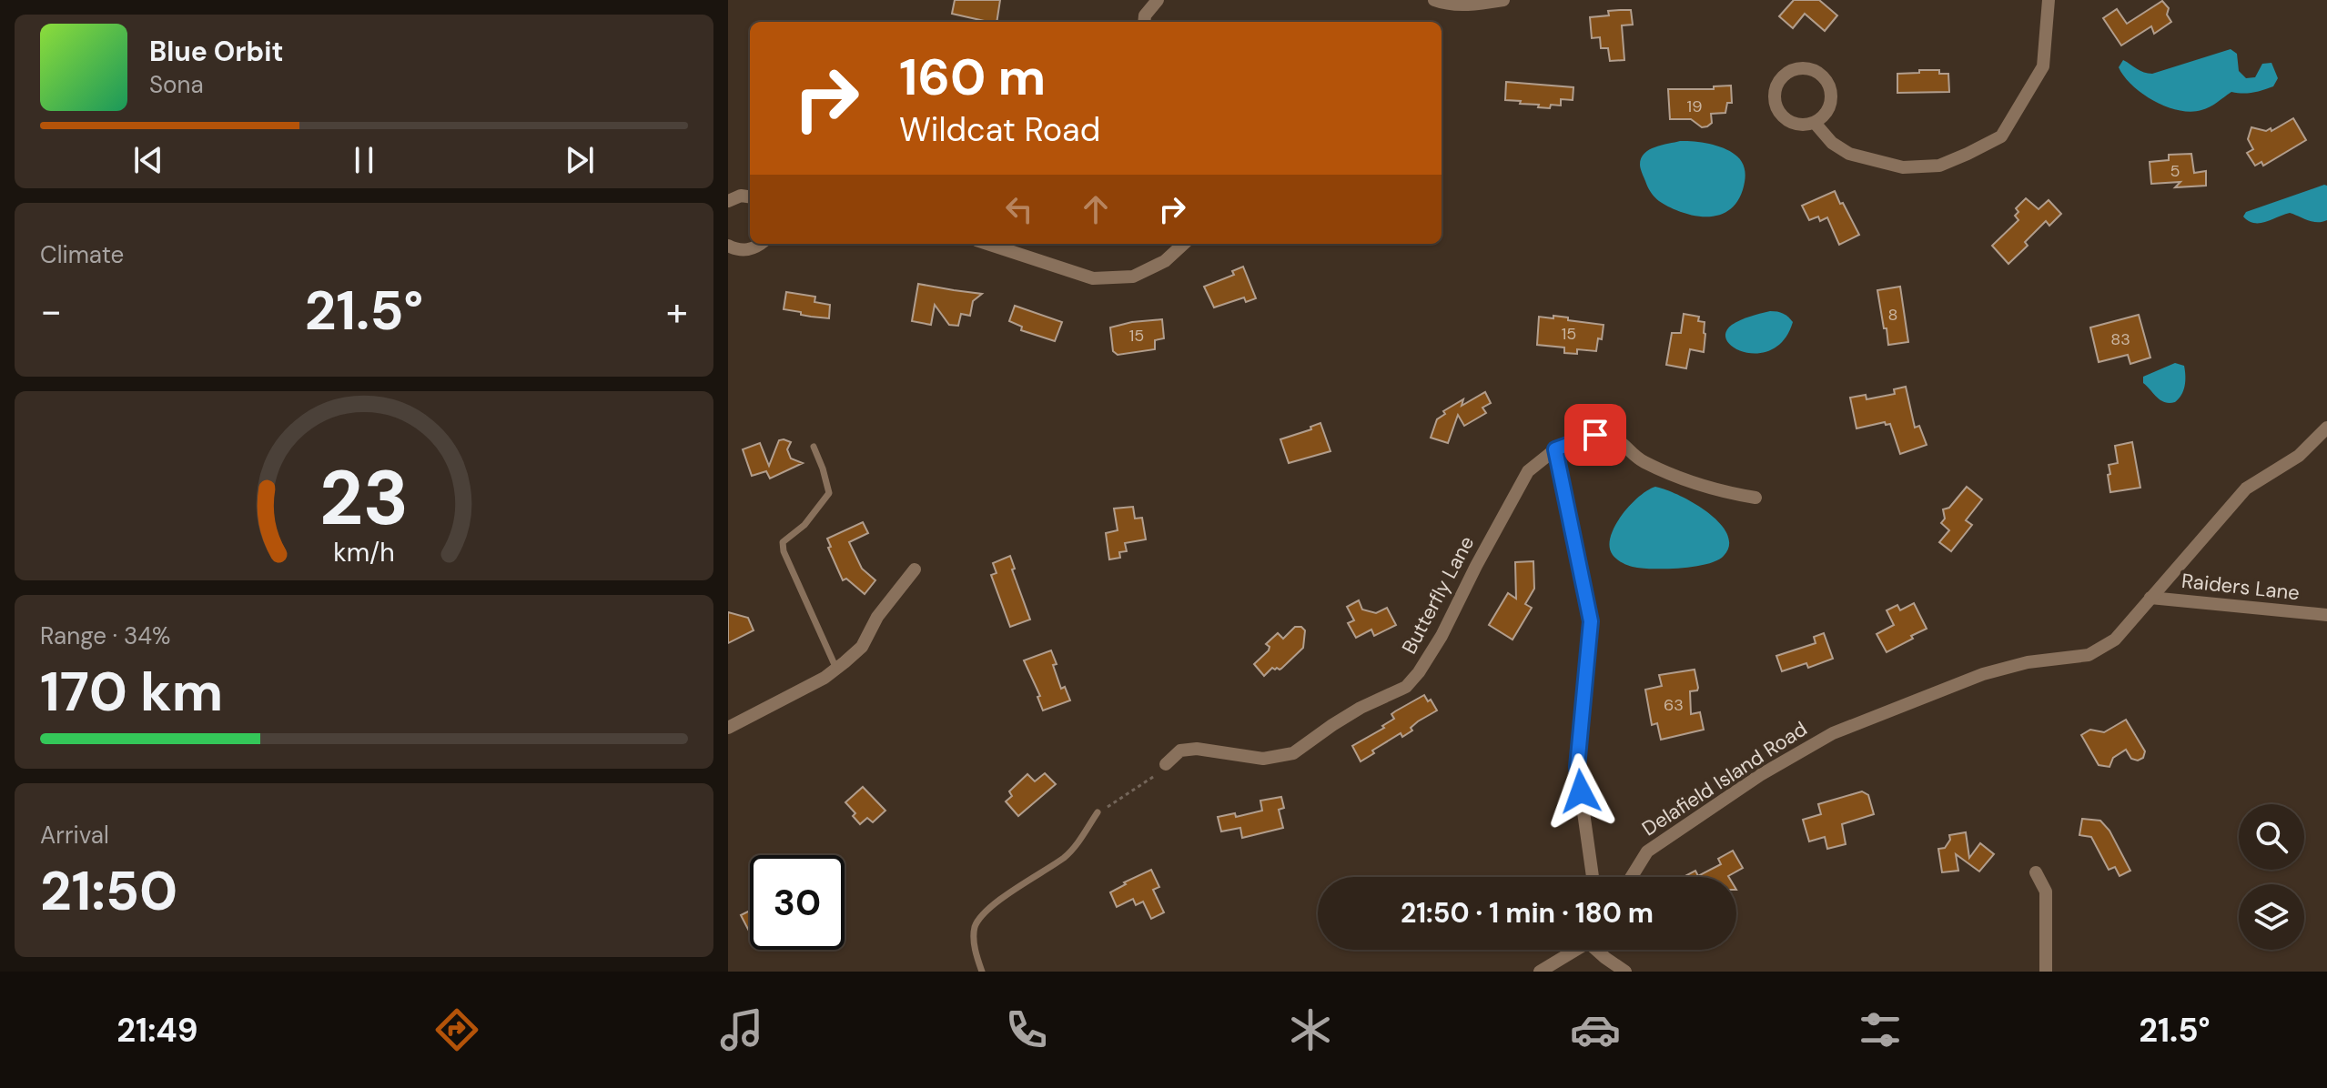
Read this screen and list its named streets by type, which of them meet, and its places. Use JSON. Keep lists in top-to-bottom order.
{
  "streets": {
    "street": ["Raiders Lane", "Butterfly Lane", "Delafield Island Road"]
  },
  "crossings": [
    ["Raiders Lane", "Delafield Island Road"]
  ],
  "house_numbers": [
    "19",
    "5",
    "8",
    "15",
    "15",
    "83",
    "63"
  ],
  "page": {
    "turn": ["160 m", "Wildcat Road"],
    "song": ["Blue Orbit", "Sona"],
    "tile": [
      "Climate",
      ["Range · 34%", "170 km"],
      ["Arrival", "21:50"]
    ],
    "heat": ["−", "21.5°", "+"],
    "limit": "30",
    "trip": "21:50 · 1 min · 180 m",
    "tabs": ["21:49", "21.5°"],
    "gauge": ["23", "km/h"]
  }
}
